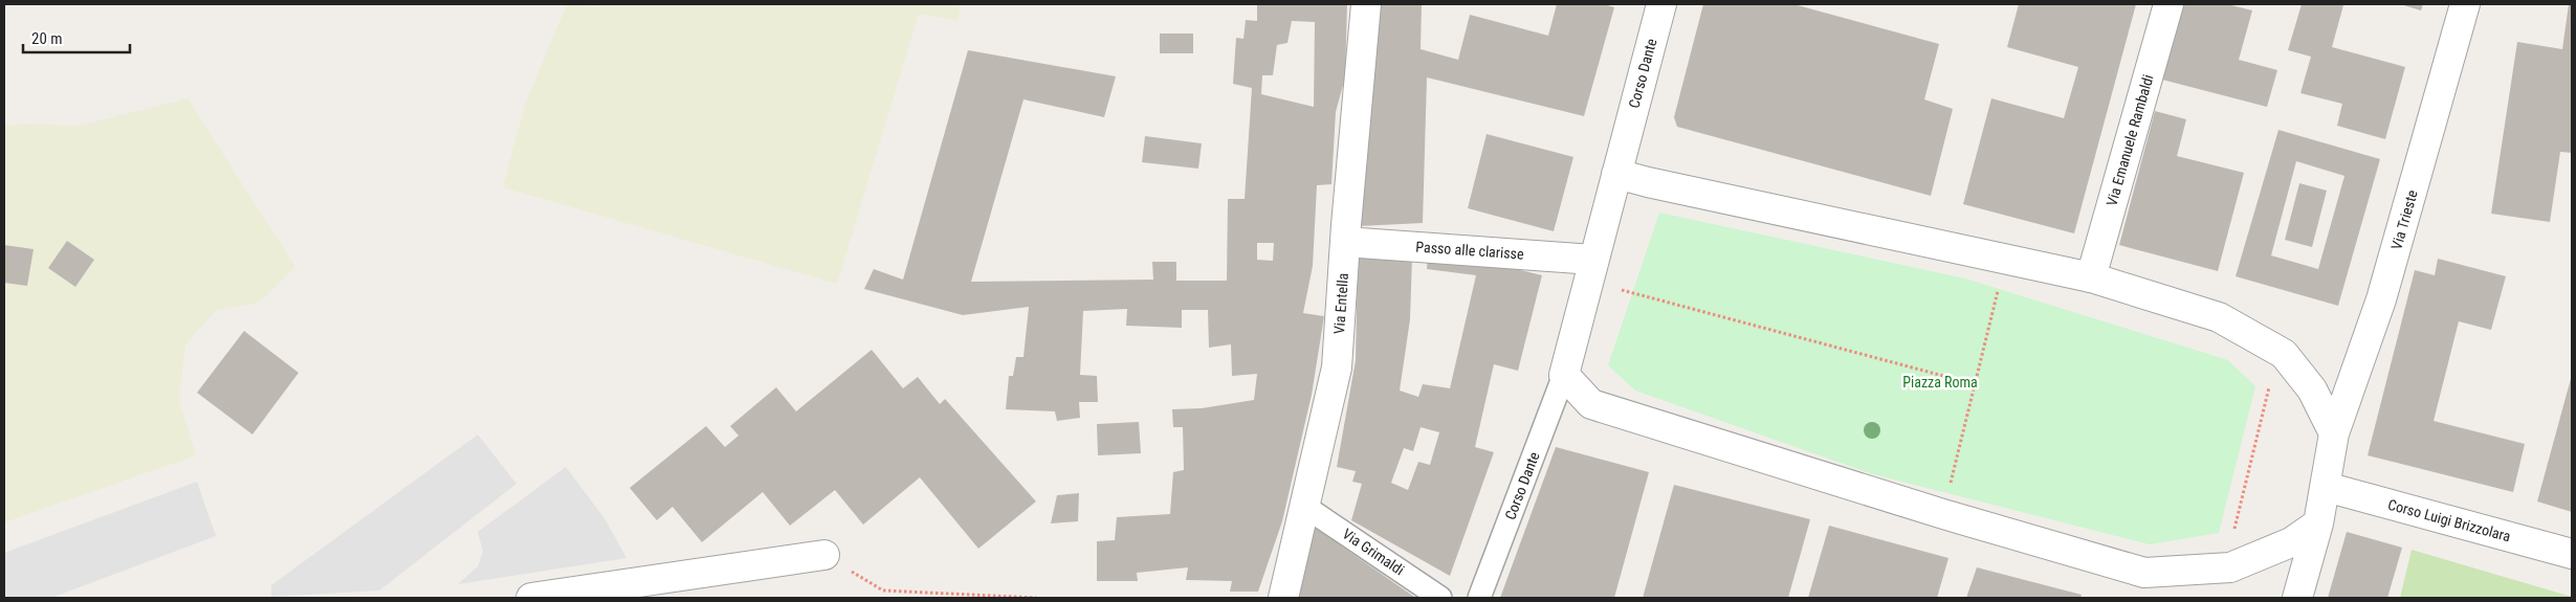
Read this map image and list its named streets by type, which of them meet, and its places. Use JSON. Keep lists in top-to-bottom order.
{
  "streets": {
    "street": [
      "Corso Dante",
      "Via Emanuele Rambaldi",
      "Via Trieste",
      "Passo alle clarisse",
      "Via Entella",
      "Corso Luigi Brizzolara",
      "Via Grimaldi"
    ]
  },
  "crossings": [
    ["Passo alle clarisse", "Via Entella"],
    ["Via Entella", "Via Grimaldi"]
  ],
  "parks": ["Piazza Roma"],
  "scale_bar": "20 m"
}
